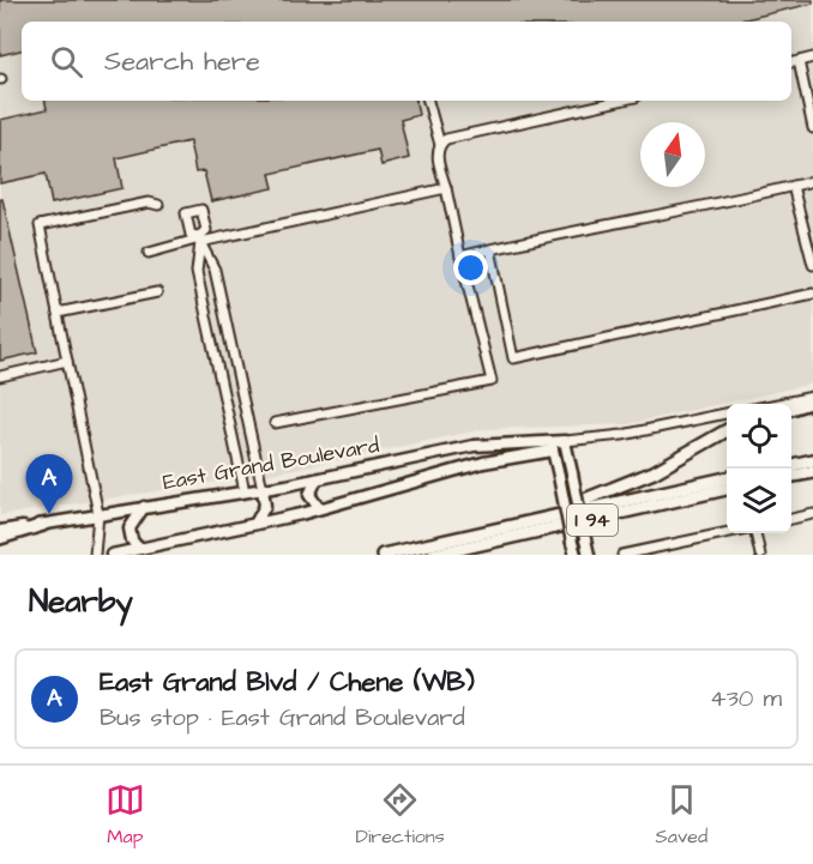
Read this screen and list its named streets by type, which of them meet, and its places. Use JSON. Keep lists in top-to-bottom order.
{
  "streets": {
    "highway": ["I 94"],
    "main road": ["East Grand Boulevard"]
  },
  "north": "top",
  "page": {
    "search": "Search here",
    "pins": "A",
    "heading": "Nearby",
    "list": [
      {
        "mark": "A",
        "name": "East Grand Blvd / Chene (WB)",
        "note": "Bus stop · East Grand Boulevard",
        "value": "430 m"
      }
    ],
    "nav": ["Map", "Directions", "Saved"]
  }
}
